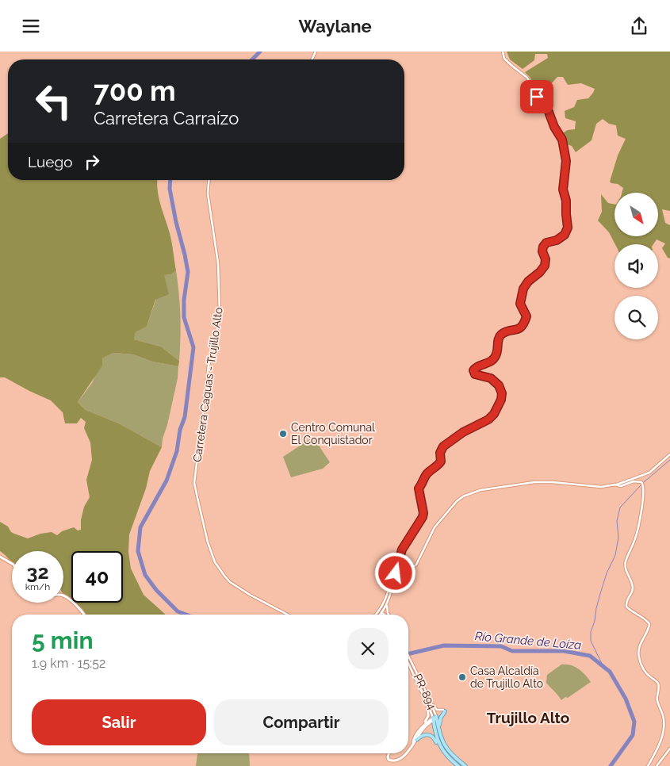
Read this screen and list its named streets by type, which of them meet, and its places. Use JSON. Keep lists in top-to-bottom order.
{
  "streets": {
    "street": ["Carretera Caguas - Trujillo Alto", "PR-894"]
  },
  "districts": ["Trujillo Alto"],
  "water": ["Río Grande de Loíza"],
  "places": ["Centro Comunal El Conquistador", "Casa Alcaldía de Trujillo Alto"],
  "north": "bottom right",
  "page": {
    "header": "Waylane",
    "turn": ["700 m", "Carretera Carraízo"],
    "then": "Luego",
    "speed": "32 km/h",
    "limit": "40",
    "heading": ["5 min", "1.9 km · 15:52"],
    "buttons": ["Salir", "Compartir"]
  }
}
